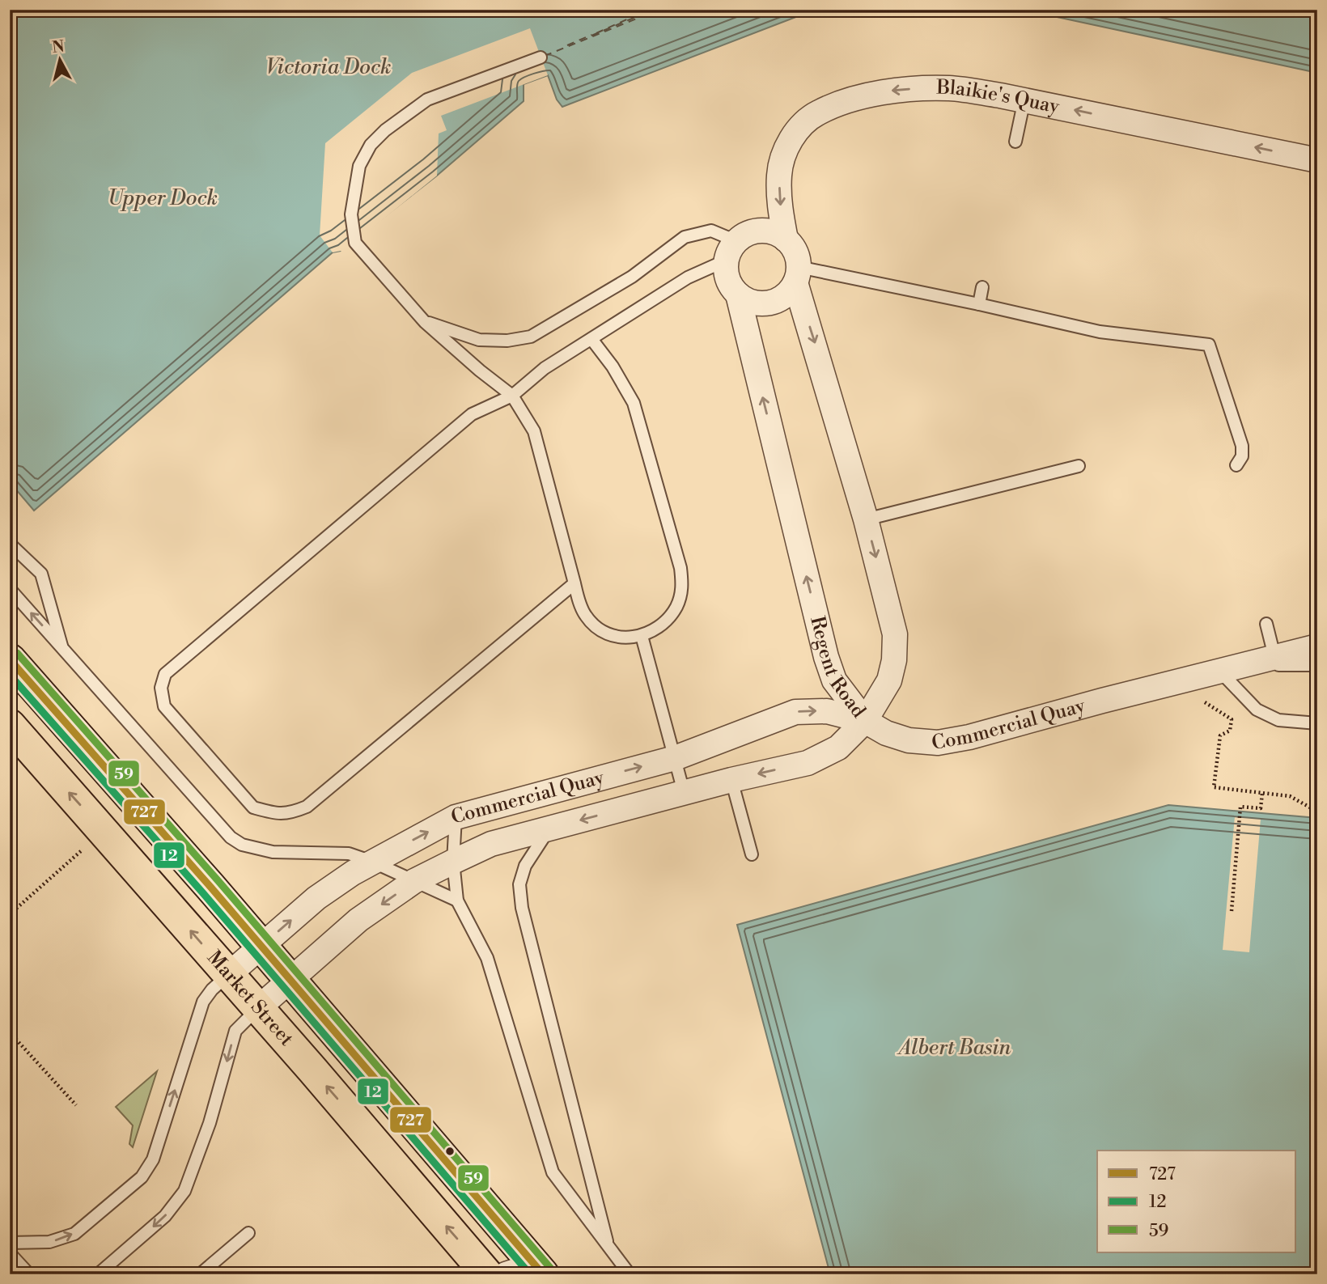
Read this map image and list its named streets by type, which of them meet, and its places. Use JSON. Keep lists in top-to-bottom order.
{
  "streets": {
    "main road": ["Market Street"],
    "street": ["Blaikie's Quay", "Regent Road", "Commercial Quay"]
  },
  "crossings": [
    ["Blaikie's Quay", "Regent Road"],
    ["Regent Road", "Commercial Quay"],
    ["Commercial Quay", "Market Street"]
  ],
  "one_way": ["Blaikie's Quay"],
  "water": ["Victoria Dock", "Upper Dock", "Albert Basin"],
  "lines": ["transit line 59", "transit line 727", "transit line 12"],
  "legend": ["727", "12", "59"],
  "north": "top"
}
